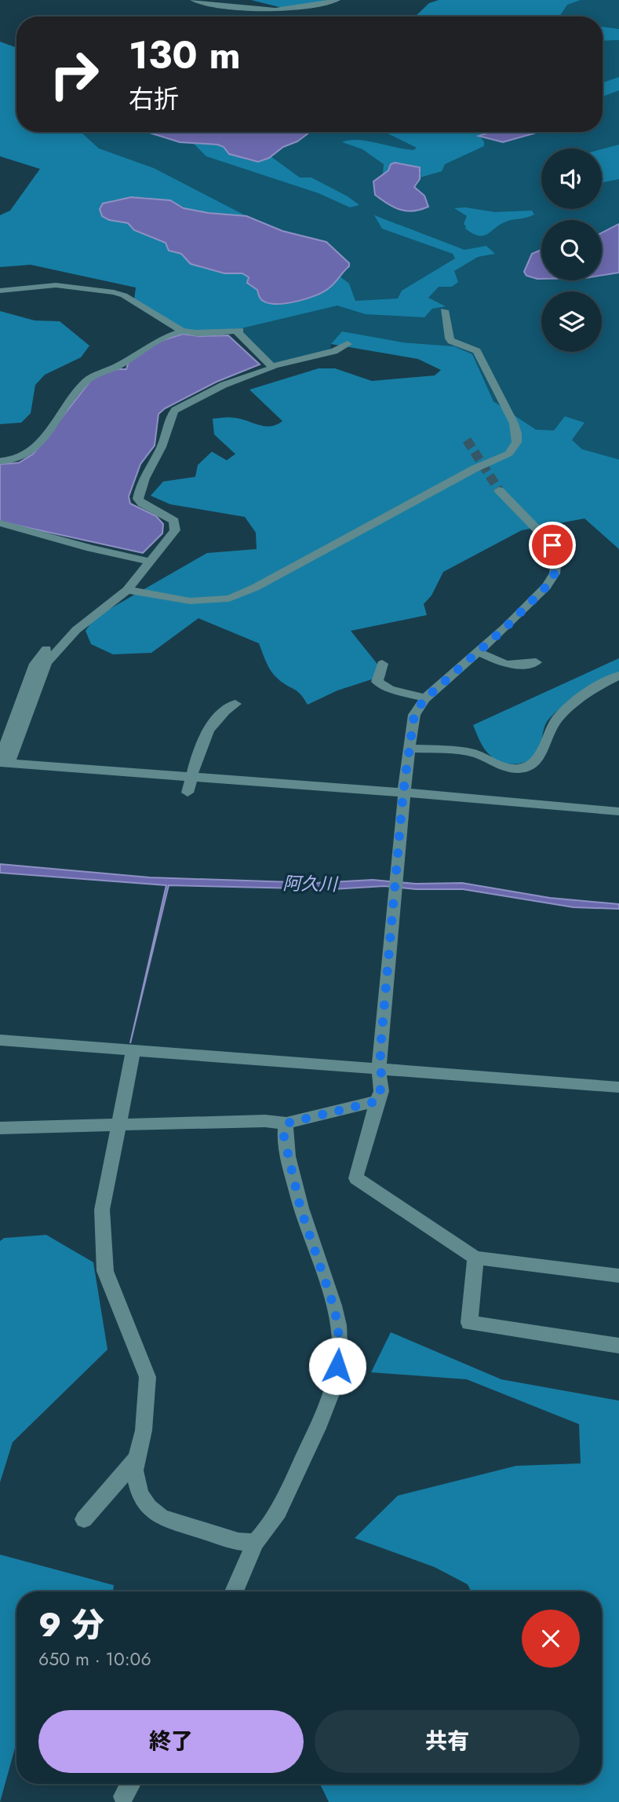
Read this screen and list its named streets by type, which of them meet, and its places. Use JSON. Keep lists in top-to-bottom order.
{
  "water": ["阿久川"],
  "page": {
    "turn": ["130 m", "右折"],
    "heading": ["9 分", "650 m · 10:06"],
    "buttons": ["終了", "共有"]
  }
}
